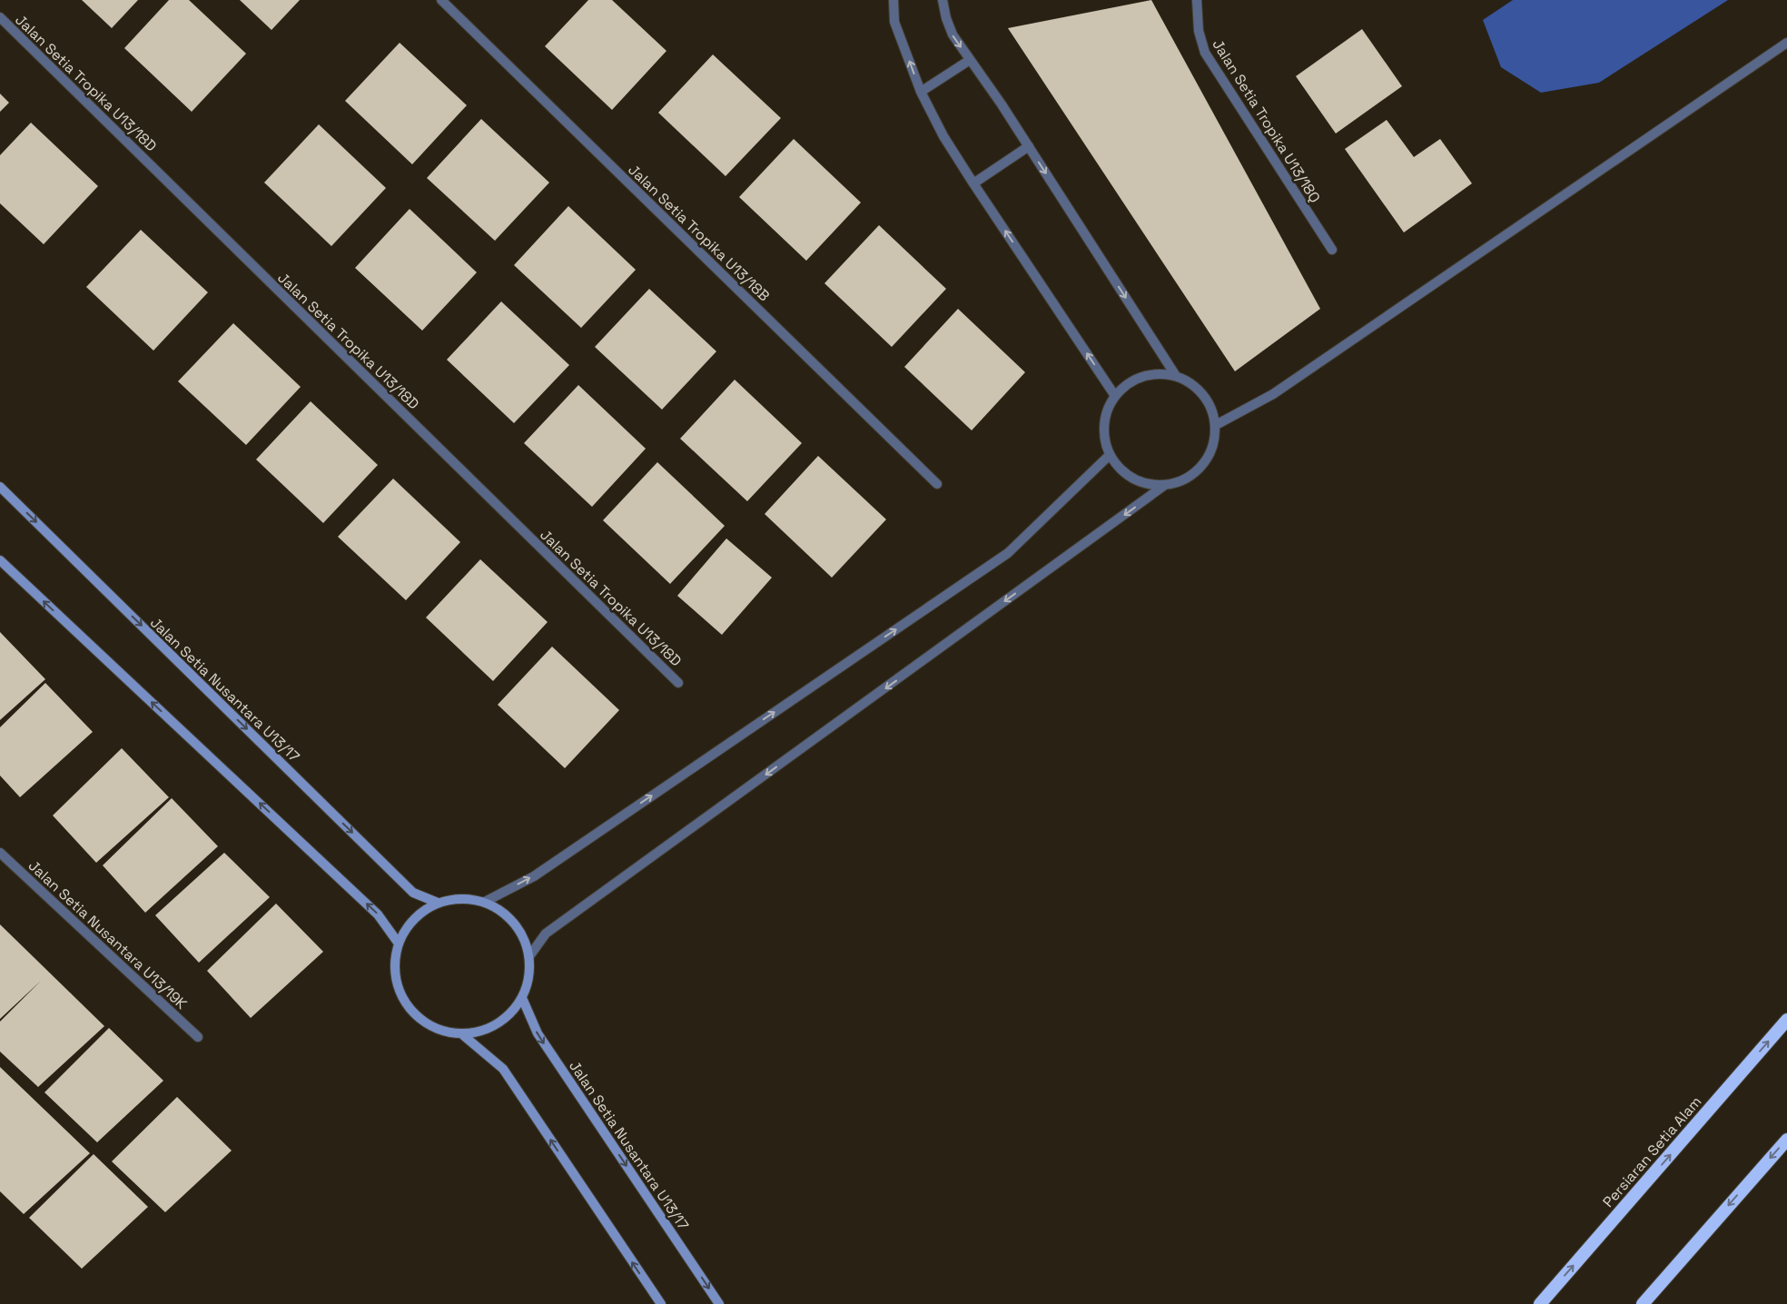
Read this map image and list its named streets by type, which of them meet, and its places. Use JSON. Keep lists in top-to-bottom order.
{
  "streets": {
    "highway": ["Persiaran Setia Alam"],
    "main road": ["Jalan Setia Nusantara U13/17"],
    "street": [
      "Jalan Setia Tropika U13/18D",
      "Jalan Setia Tropika U13/18Q",
      "Jalan Setia Tropika U13/18B",
      "Jalan Setia Nusantara U13/19K"
    ]
  }
}
